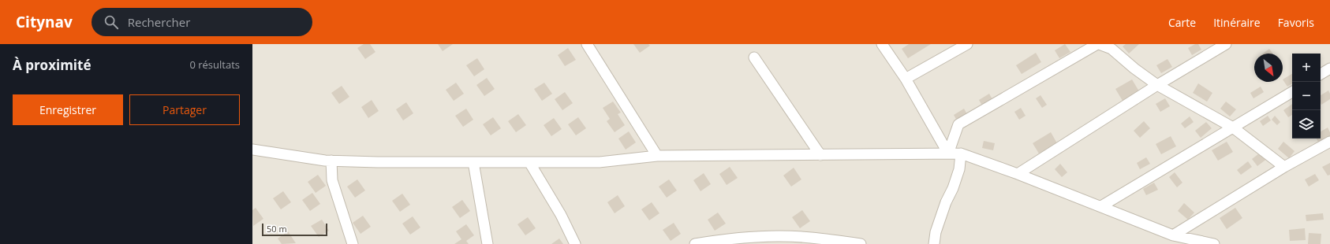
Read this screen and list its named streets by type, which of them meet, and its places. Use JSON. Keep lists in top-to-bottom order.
{
  "scale_bar": "50 m",
  "north": "bottom right",
  "page": {
    "header": "Citynav",
    "search": "Rechercher",
    "nav": ["Carte", "Itinéraire", "Favoris"],
    "heading": ["À proximité", "0 résultats"],
    "map_buttons": ["+", "−"],
    "buttons": ["Enregistrer", "Partager"],
    "scale": "50 m"
  }
}
